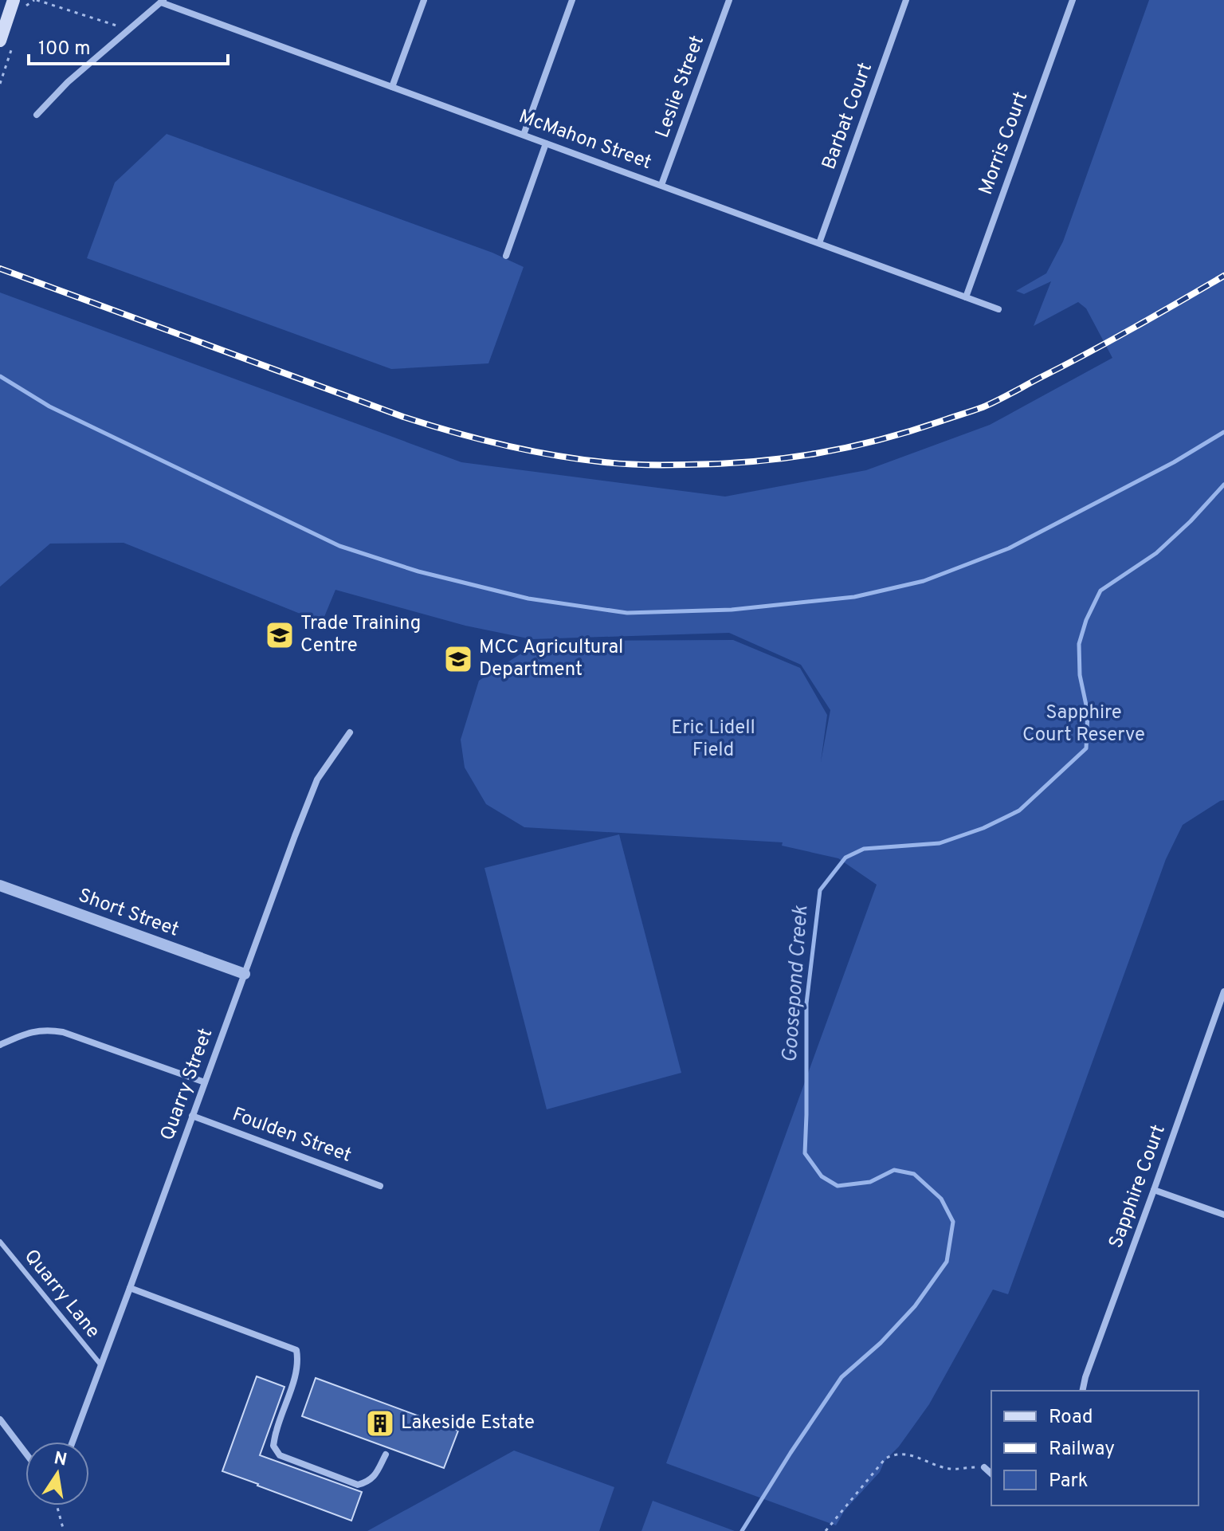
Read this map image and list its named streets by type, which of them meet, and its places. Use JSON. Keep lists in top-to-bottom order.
{
  "streets": {
    "street": [
      "Leslie Street",
      "Barbat Court",
      "McMahon Street",
      "Morris Court",
      "Short Street",
      "Quarry Street",
      "Foulden Street",
      "Sapphire Court"
    ],
    "lane": ["Quarry Lane"]
  },
  "crossings": [
    ["Leslie Street", "McMahon Street"],
    ["Barbat Court", "McMahon Street"],
    ["McMahon Street", "Morris Court"],
    ["Short Street", "Quarry Street"],
    ["Quarry Street", "Foulden Street"],
    ["Quarry Street", "Quarry Lane"]
  ],
  "water": ["Goosepond Creek"],
  "parks": ["Sapphire Court Reserve", "Eric Lidell Field"],
  "places": {
    "school or university": ["Trade Training Centre", "MCC Agricultural Department"],
    "building": ["Lakeside Estate"]
  },
  "legend": ["Road", "Railway", "Park"],
  "scale_bar": "100 m",
  "north": "top"
}
